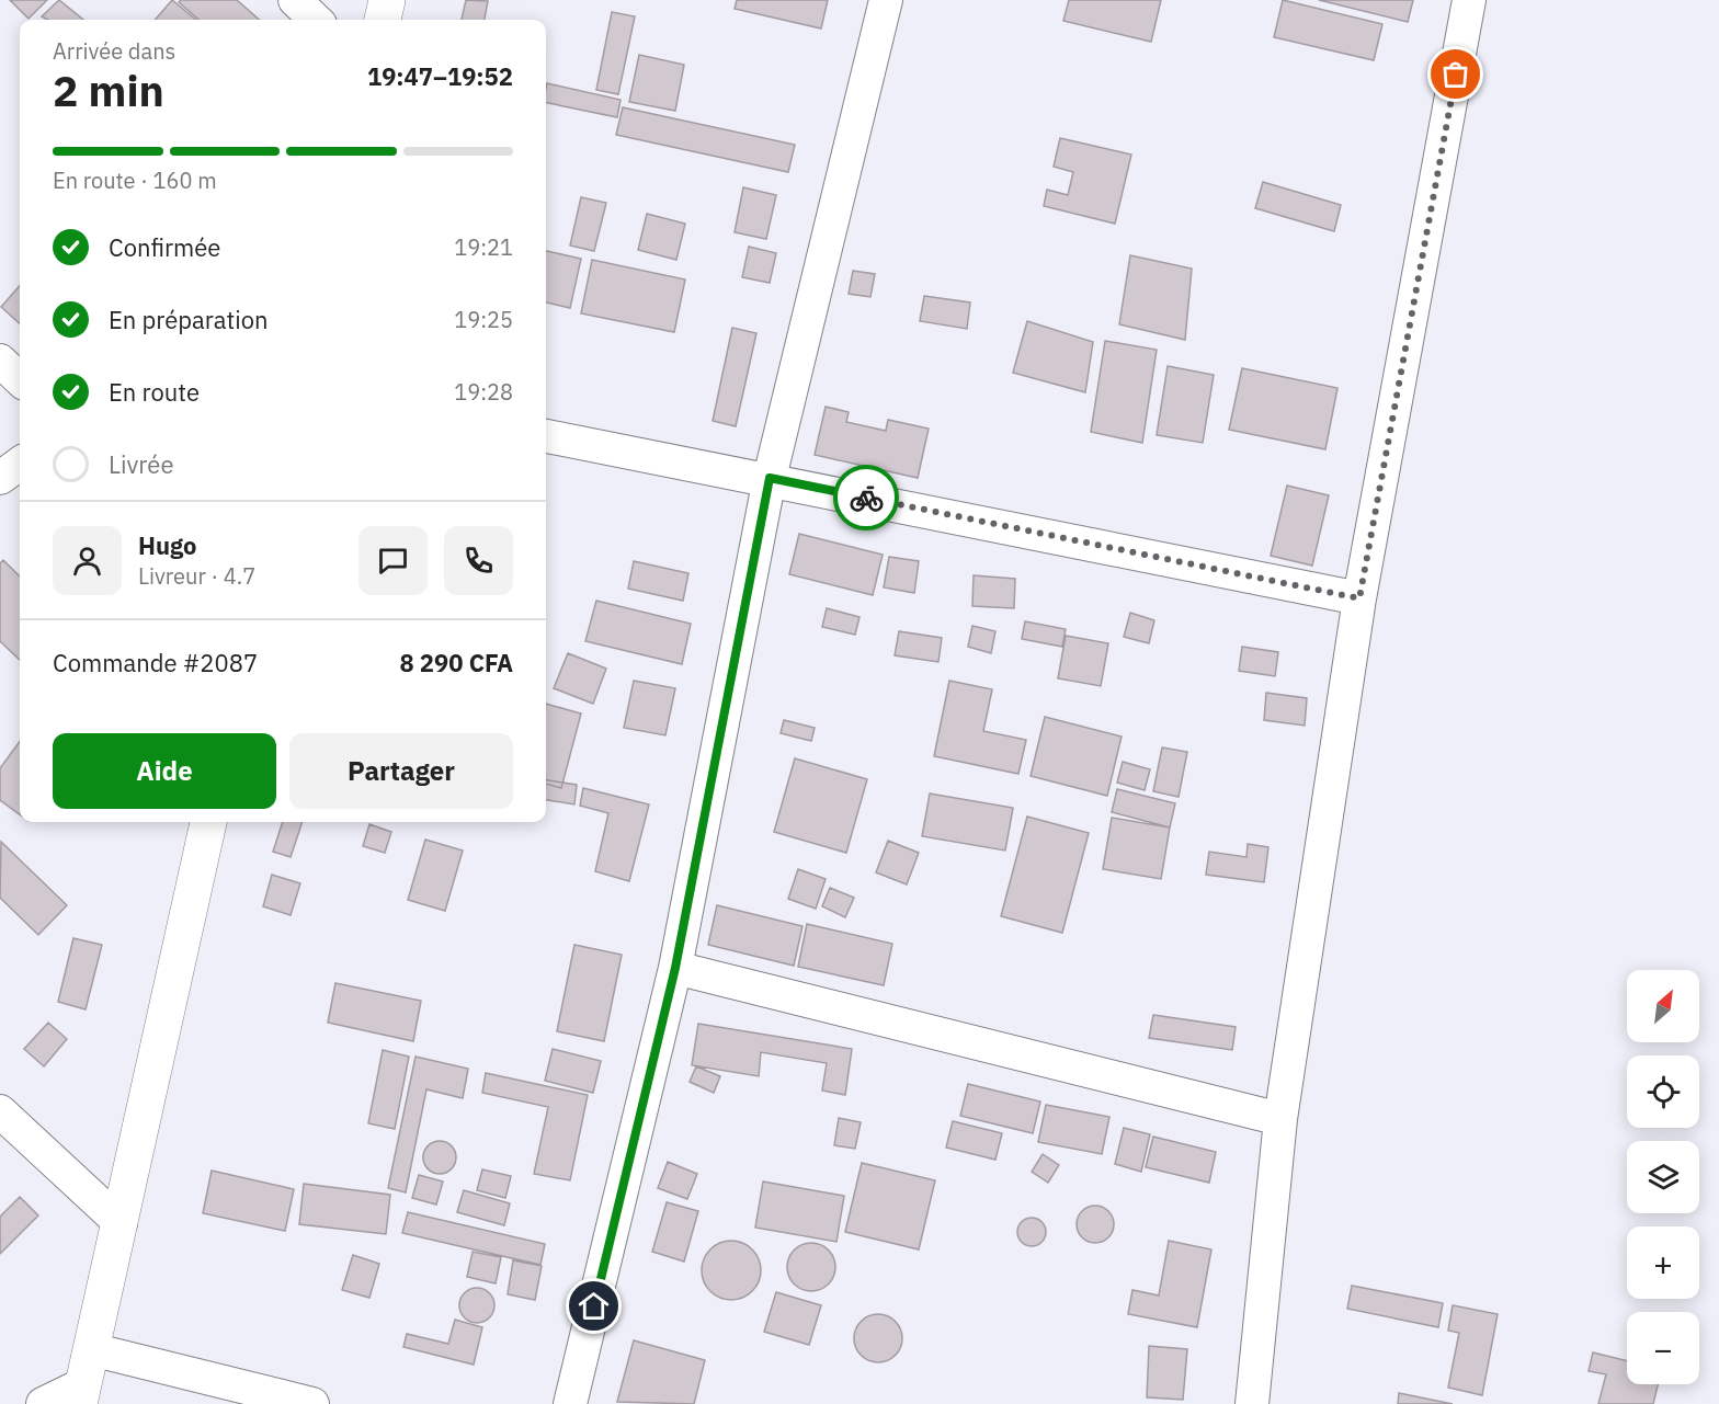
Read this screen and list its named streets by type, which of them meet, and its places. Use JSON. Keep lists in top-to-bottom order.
{
  "north": "top right",
  "page": {
    "heading": ["2 min", "Arrivée dans", "19:47–19:52"],
    "panel": [
      "Hugo",
      "Livreur · 4.7",
      "Commande #2087",
      "8 290 CFA"
    ],
    "bar": "En route · 160 m",
    "list": [
      ["Confirmée", "19:21"],
      ["En préparation", "19:25"],
      ["En route", "19:28"],
      "Livrée"
    ],
    "buttons": ["Aide", "Partager"],
    "map_buttons": ["+", "−"]
  }
}
